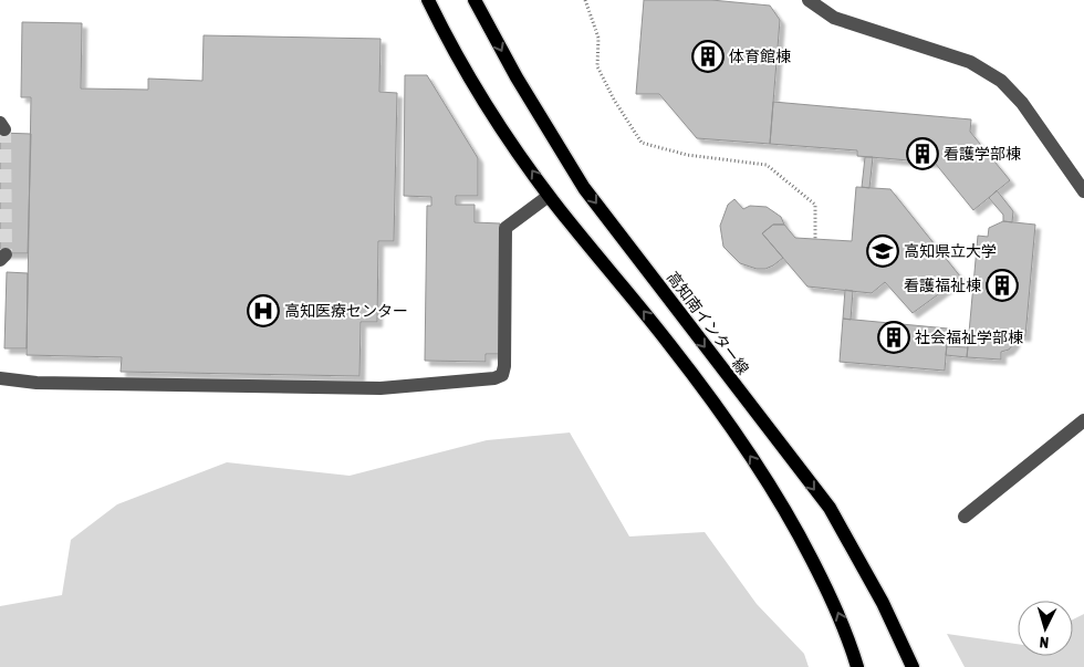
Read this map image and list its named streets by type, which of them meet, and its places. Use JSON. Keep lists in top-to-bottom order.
{
  "streets": {
    "main road": ["高知南インター線"]
  },
  "places": {
    "building": [
      "体育館棟",
      "看護学部棟",
      "看護福祉棟",
      "社会福祉学部棟"
    ],
    "school or university": ["高知県立大学"],
    "hospital": ["高知医療センター"]
  },
  "north": "bottom"
}
